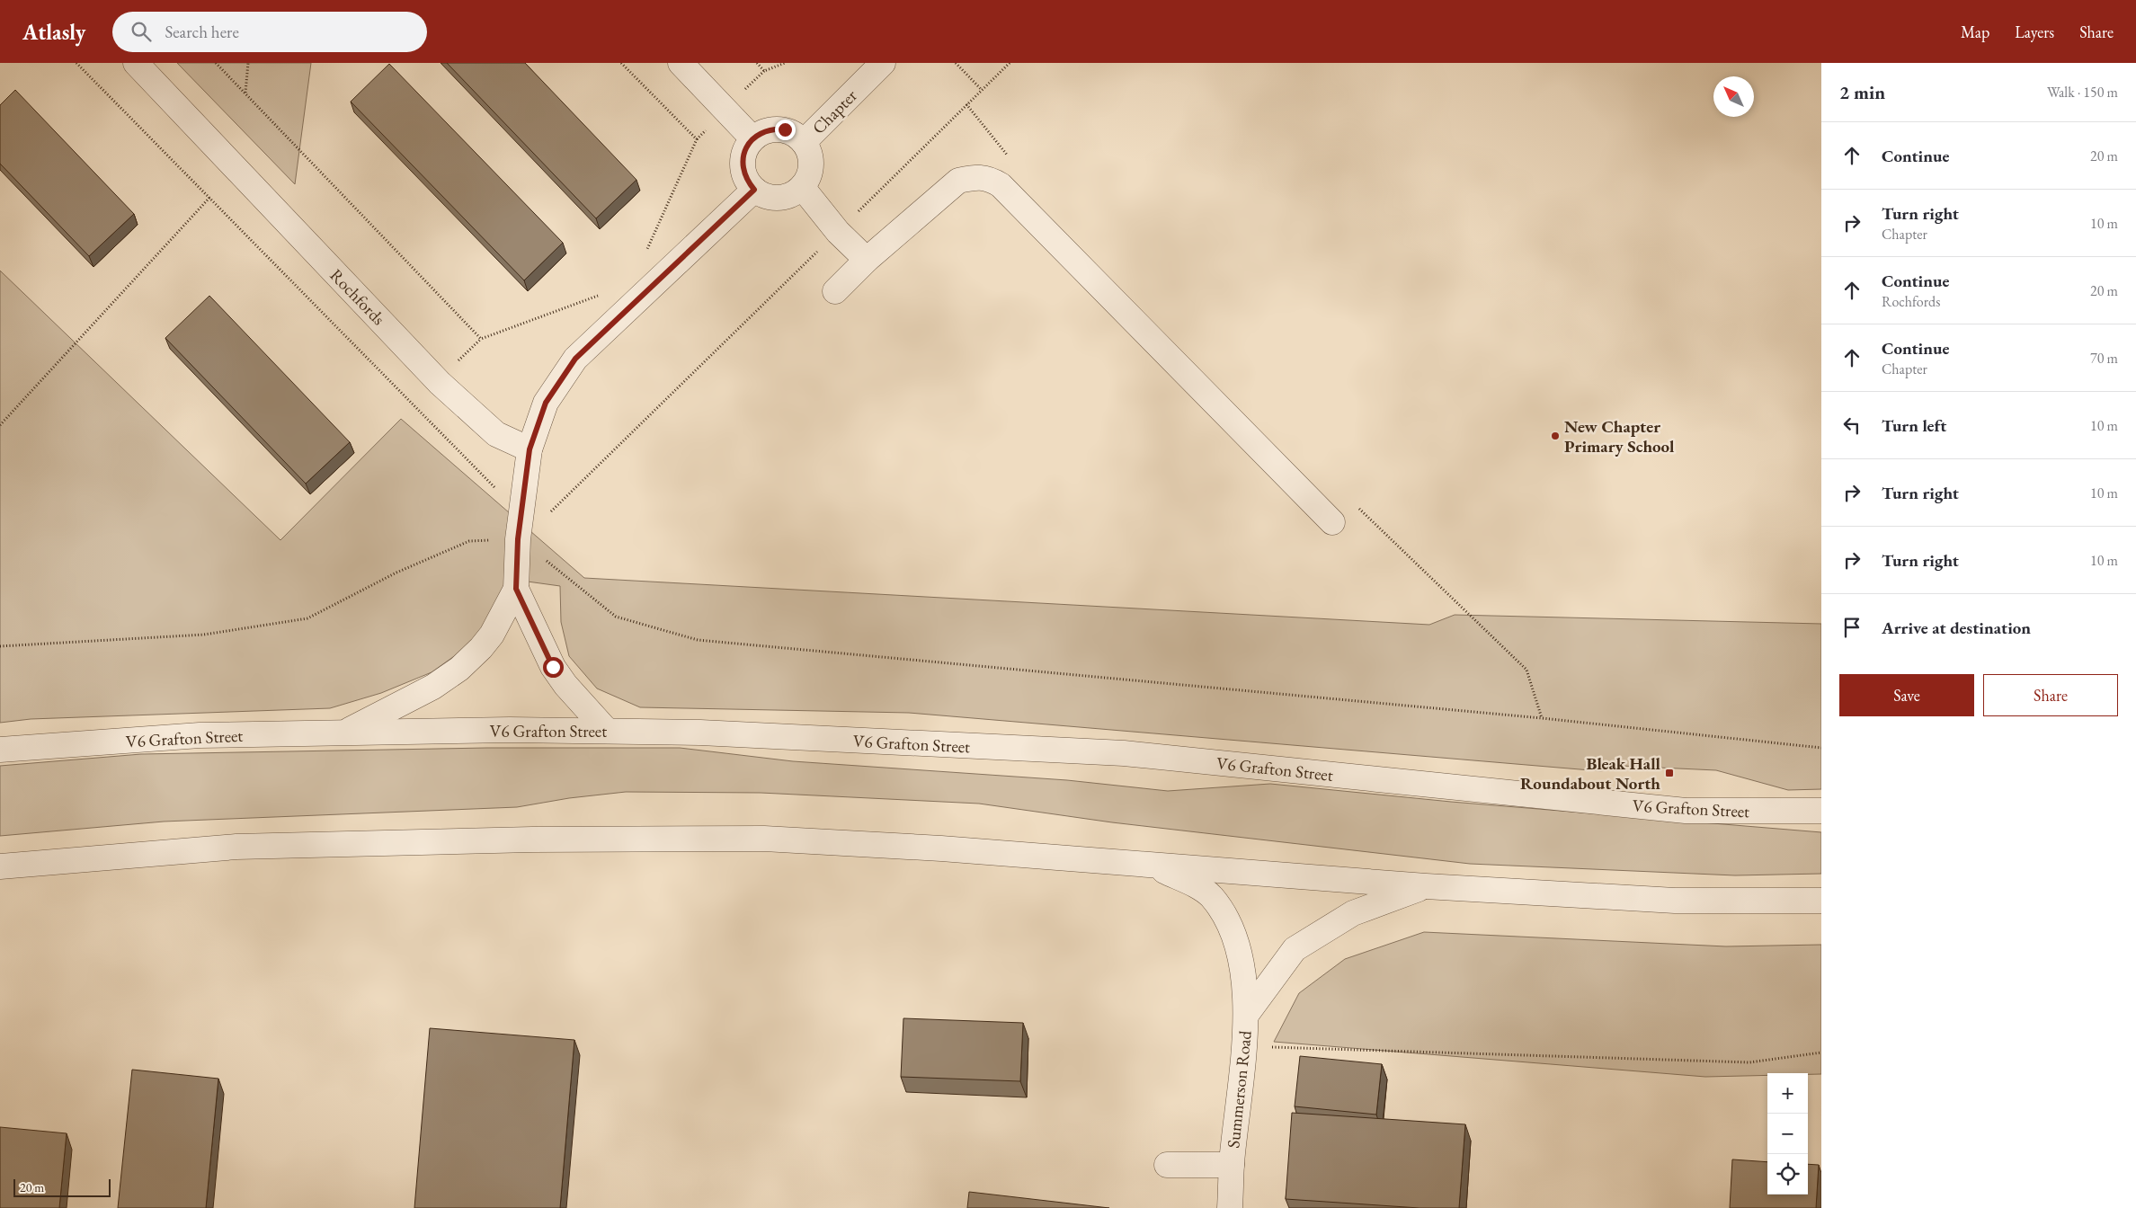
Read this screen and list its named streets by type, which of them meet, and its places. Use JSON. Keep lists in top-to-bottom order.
{
  "streets": {
    "street": [
      "Chapter",
      "Rochfords",
      "V6 Grafton Street",
      "Summerson Road"
    ]
  },
  "places": {
    "other": ["New Chapter Primary School"],
    "transit": ["Bleak Hall Roundabout North"]
  },
  "scale_bar": "20 m",
  "north": "top left",
  "page": {
    "header": "Atlasly",
    "search": "Search here",
    "nav": ["Map", "Layers", "Share"],
    "heading": ["2 min", "Walk · 150 m"],
    "list": [
      ["Continue", "20 m"],
      ["Turn right", "Chapter", "10 m"],
      ["Continue", "Rochfords", "20 m"],
      ["Continue", "Chapter", "70 m"],
      ["Turn left", "10 m"],
      ["Turn right", "10 m"],
      ["Turn right", "10 m"],
      "Arrive at destination"
    ],
    "buttons": ["Save", "Share"],
    "map_buttons": ["+", "−"],
    "scale": "20 m"
  }
}
